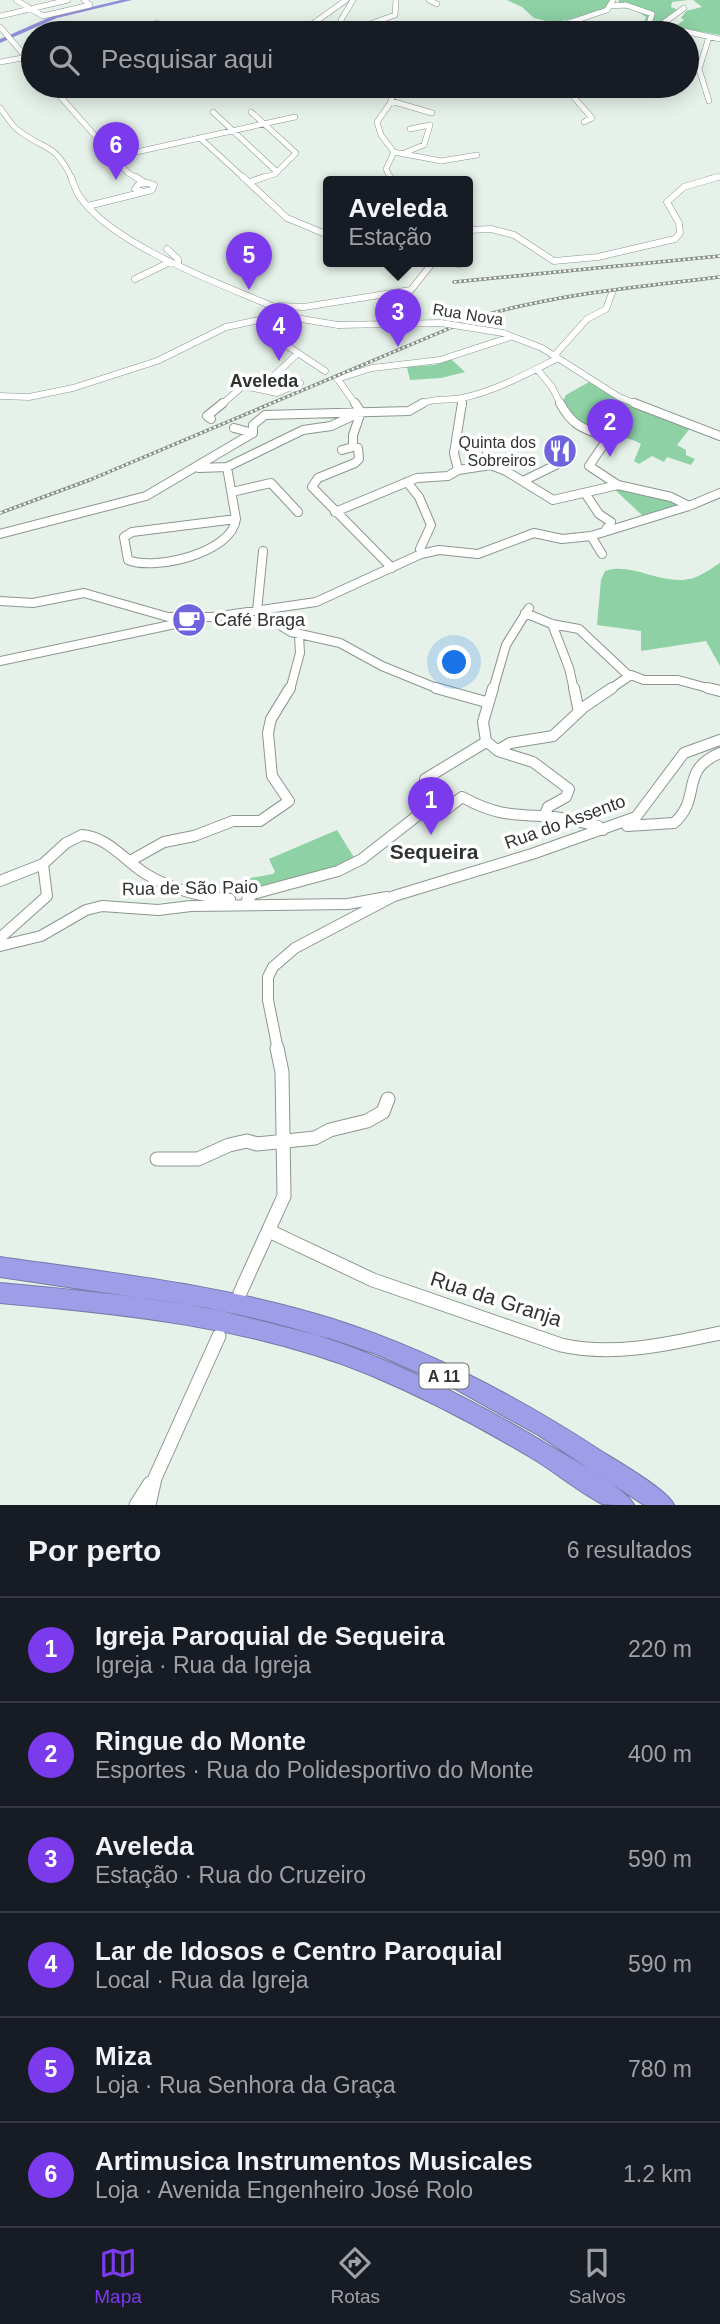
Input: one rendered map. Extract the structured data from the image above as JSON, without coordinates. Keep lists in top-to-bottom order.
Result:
{
  "streets": {
    "highway": ["A 11"],
    "street": [
      "Rua Nova",
      "Rua do Assento",
      "Rua de São Paio",
      "Rua da Granja"
    ]
  },
  "crossings": [
    ["Rua do Assento", "Rua de São Paio"]
  ],
  "districts": ["Aveleda", "Sequeira"],
  "places": {
    "restaurant": ["Quinta dos Sobreiros"],
    "cafe": ["Café Braga"]
  },
  "page": {
    "search": "Pesquisar aqui",
    "pins": [
      "6",
      "5",
      "3",
      "4",
      "2",
      "1"
    ],
    "popup": ["Aveleda", "Estação"],
    "heading": ["Por perto", "6 resultados"],
    "list": [
      {
        "mark": "1",
        "name": "Igreja Paroquial de Sequeira",
        "note": "Igreja · Rua da Igreja",
        "value": "220 m"
      },
      {
        "mark": "2",
        "name": "Ringue do Monte",
        "note": "Esportes · Rua do Polidesportivo do Monte",
        "value": "400 m"
      },
      {
        "mark": "3",
        "name": "Aveleda",
        "note": "Estação · Rua do Cruzeiro",
        "value": "590 m"
      },
      {
        "mark": "4",
        "name": "Lar de Idosos e Centro Paroquial",
        "note": "Local · Rua da Igreja",
        "value": "590 m"
      },
      {
        "mark": "5",
        "name": "Miza",
        "note": "Loja · Rua Senhora da Graça",
        "value": "780 m"
      },
      {
        "mark": "6",
        "name": "Artimusica Instrumentos Musicales",
        "note": "Loja · Avenida Engenheiro José Rolo",
        "value": "1.2 km"
      }
    ],
    "nav": ["Mapa", "Rotas", "Salvos"]
  }
}
